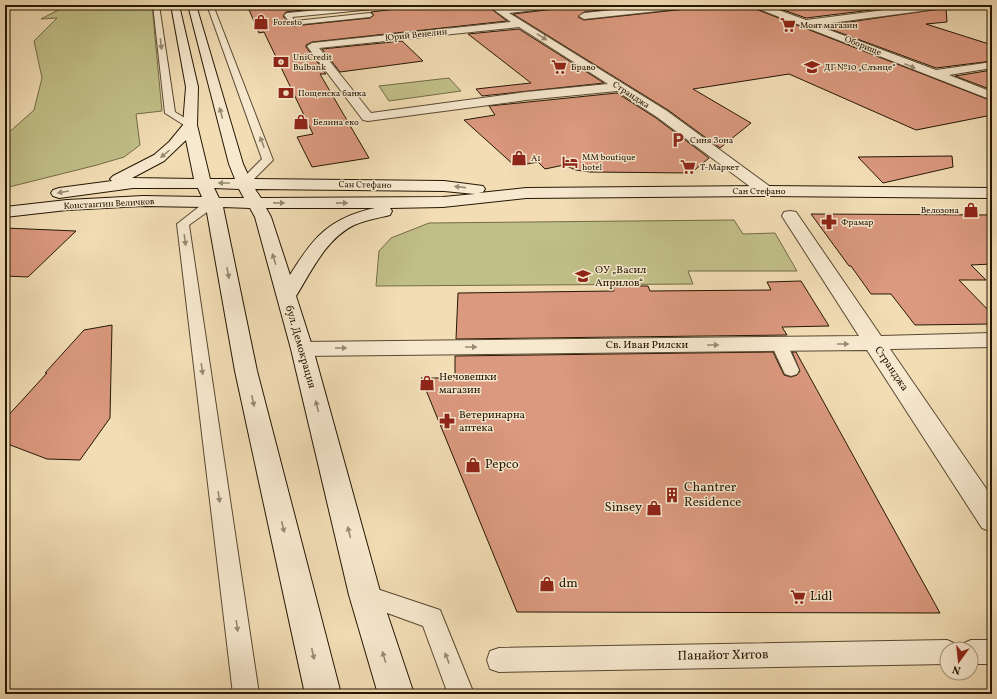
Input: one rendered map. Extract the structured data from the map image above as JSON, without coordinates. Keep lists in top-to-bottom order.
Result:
{
  "streets": {
    "main road": [
      "Юрий Венелин",
      "Оборище",
      "Странджа",
      "Сан Стефано",
      "Константин Величков",
      "Св. Иван Рилски",
      "бул. Демокрация"
    ],
    "lane": ["Панайот Хитов"]
  },
  "crossings": [
    ["Юрий Венелин", "Странджа"],
    ["Странджа", "Сан Стефано"],
    ["Странджа", "Св. Иван Рилски"],
    ["Сан Стефано", "Константин Величков"],
    ["Сан Стефано", "бул. Демокрация"],
    ["Св. Иван Рилски", "бул. Демокрация"]
  ],
  "one_way": ["Оборище", "Св. Иван Рилски"],
  "places": {
    "shop": [
      "Foresto",
      "Белина еко",
      "A1",
      "Велозона",
      "Нечовешки магазин",
      "Pepco",
      "Sinsey",
      "dm"
    ],
    "supermarket": [
      "Моят магазин",
      "Браво",
      "Т-Маркет",
      "Lidl"
    ],
    "bank": ["UniCredit Bulbank", "Пощенска банка"],
    "school or university": ["ДГ №10 „Слънце“", "ОУ „Васил Априлов“"],
    "parking": ["Синя Зона"],
    "hotel": ["MM boutique hotel"],
    "pharmacy": ["Фрамар", "Ветеринарна аптека"],
    "building": ["Chantrer Residence"]
  },
  "north": "bottom"
}
